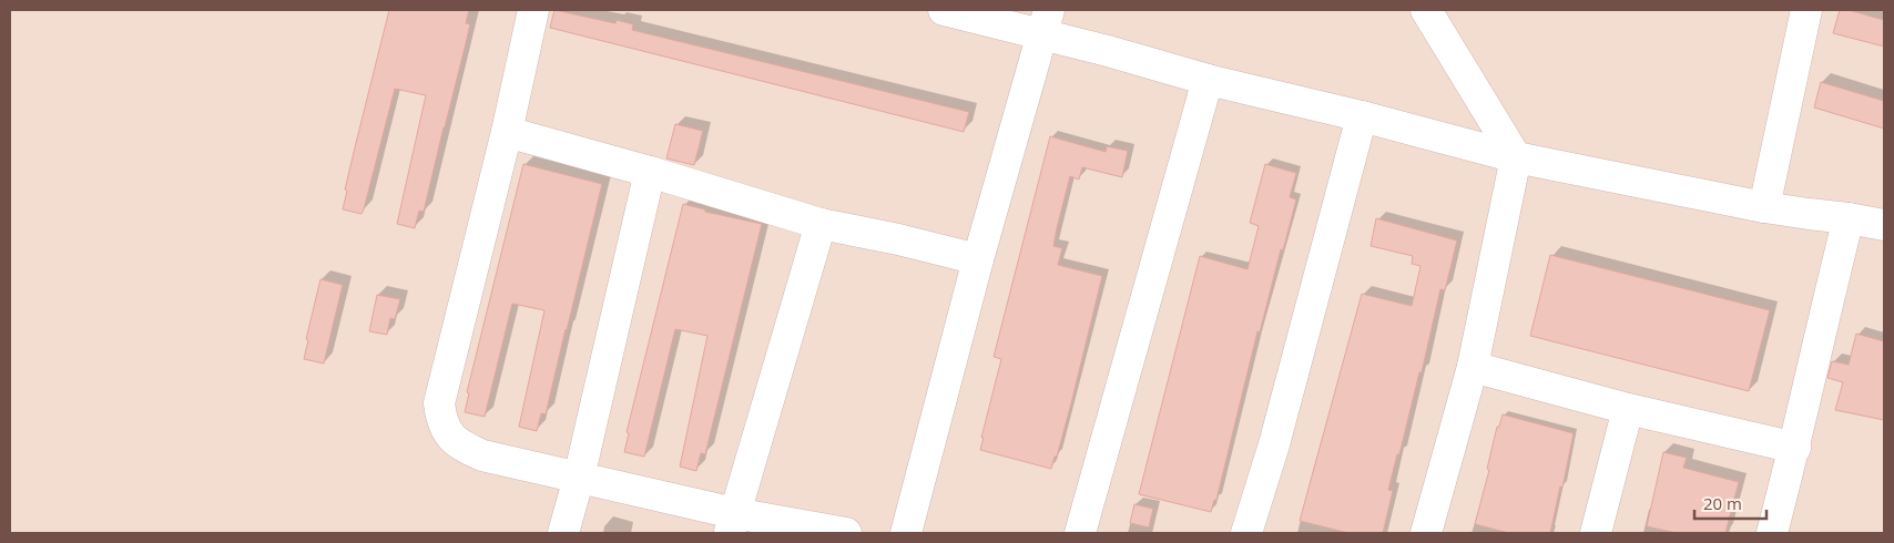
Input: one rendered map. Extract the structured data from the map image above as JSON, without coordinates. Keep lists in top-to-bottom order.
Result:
{
  "scale_bar": "20 m"
}
